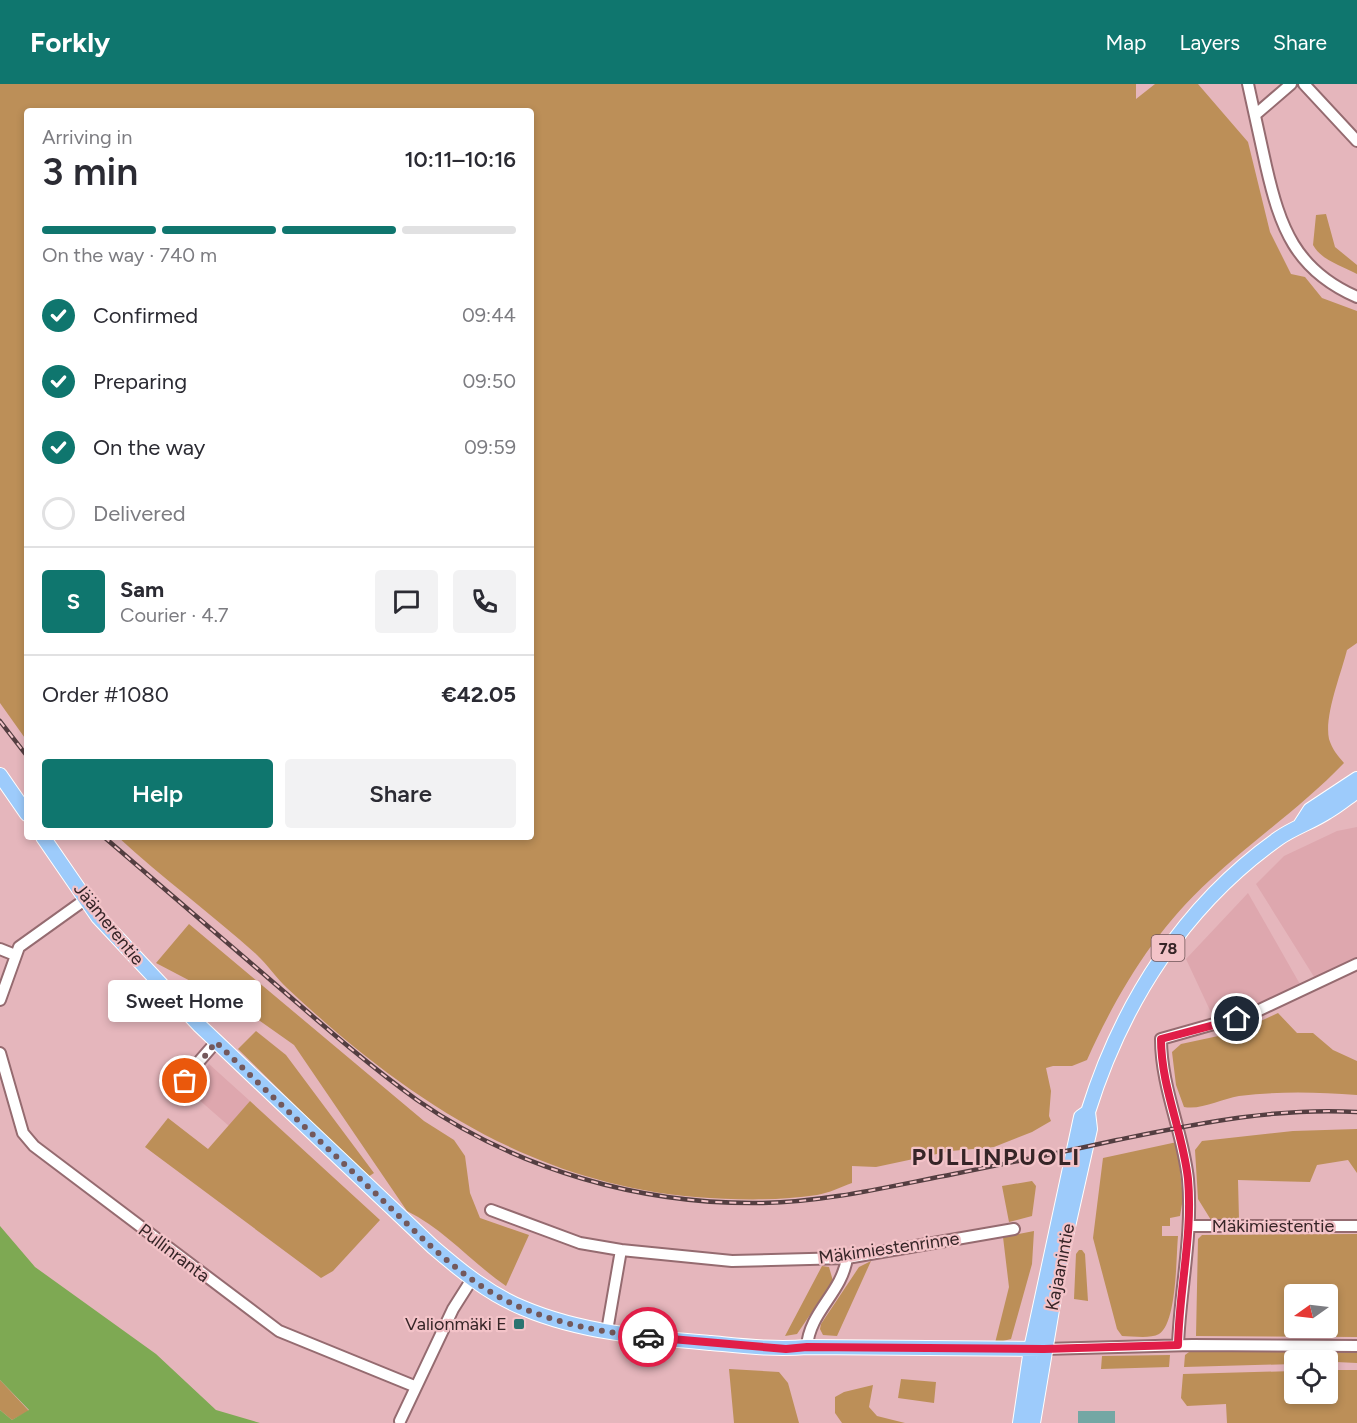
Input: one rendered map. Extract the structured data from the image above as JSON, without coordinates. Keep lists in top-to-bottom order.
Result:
{
  "streets": {
    "main road": ["Jäämerentie", "78"],
    "street": ["Mäkimiestentie", "Mäkimiestenrinne", "Pullinranta"]
  },
  "crossings": [
    ["Jäämerentie", "78"]
  ],
  "districts": ["PULLINPUOLI"],
  "places": {
    "other": ["Sweet Home"],
    "transit": ["Valionmäki E"]
  },
  "north": "left",
  "page": {
    "header": "Forkly",
    "nav": ["Map", "Layers", "Share"],
    "heading": ["3 min", "Arriving in", "10:11–10:16"],
    "panel": [
      "Sam",
      "Courier · 4.7",
      "Order #1080",
      "€42.05"
    ],
    "bar": "On the way · 740 m",
    "list": [
      ["Confirmed", "09:44"],
      ["Preparing", "09:50"],
      ["On the way", "09:59"],
      "Delivered"
    ],
    "round": "S",
    "buttons": ["Help", "Share"],
    "bubble": "Sweet Home"
  }
}
